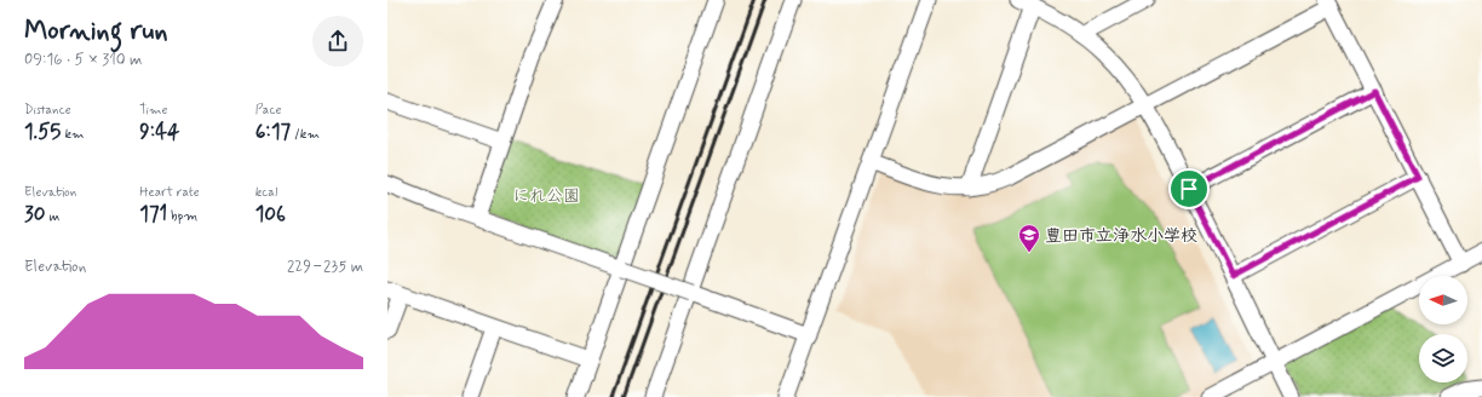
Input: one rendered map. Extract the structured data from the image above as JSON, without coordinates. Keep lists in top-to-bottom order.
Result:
{
  "parks": ["にれ公園"],
  "places": {
    "school or university": ["豊田市立浄水小学校"]
  },
  "north": "left",
  "page": {
    "heading": ["Morning run", "09:16 · 5 × 310 m"],
    "stats": [
      ["Distance", "1.55 km"],
      ["Time", "9:44"],
      ["Pace", "6:17 /km"],
      ["Elevation", "30 m"],
      ["Heart rate", "171 bpm"],
      ["kcal", "106"]
    ],
    "chart": ["Elevation", "229–235 m"]
  }
}
